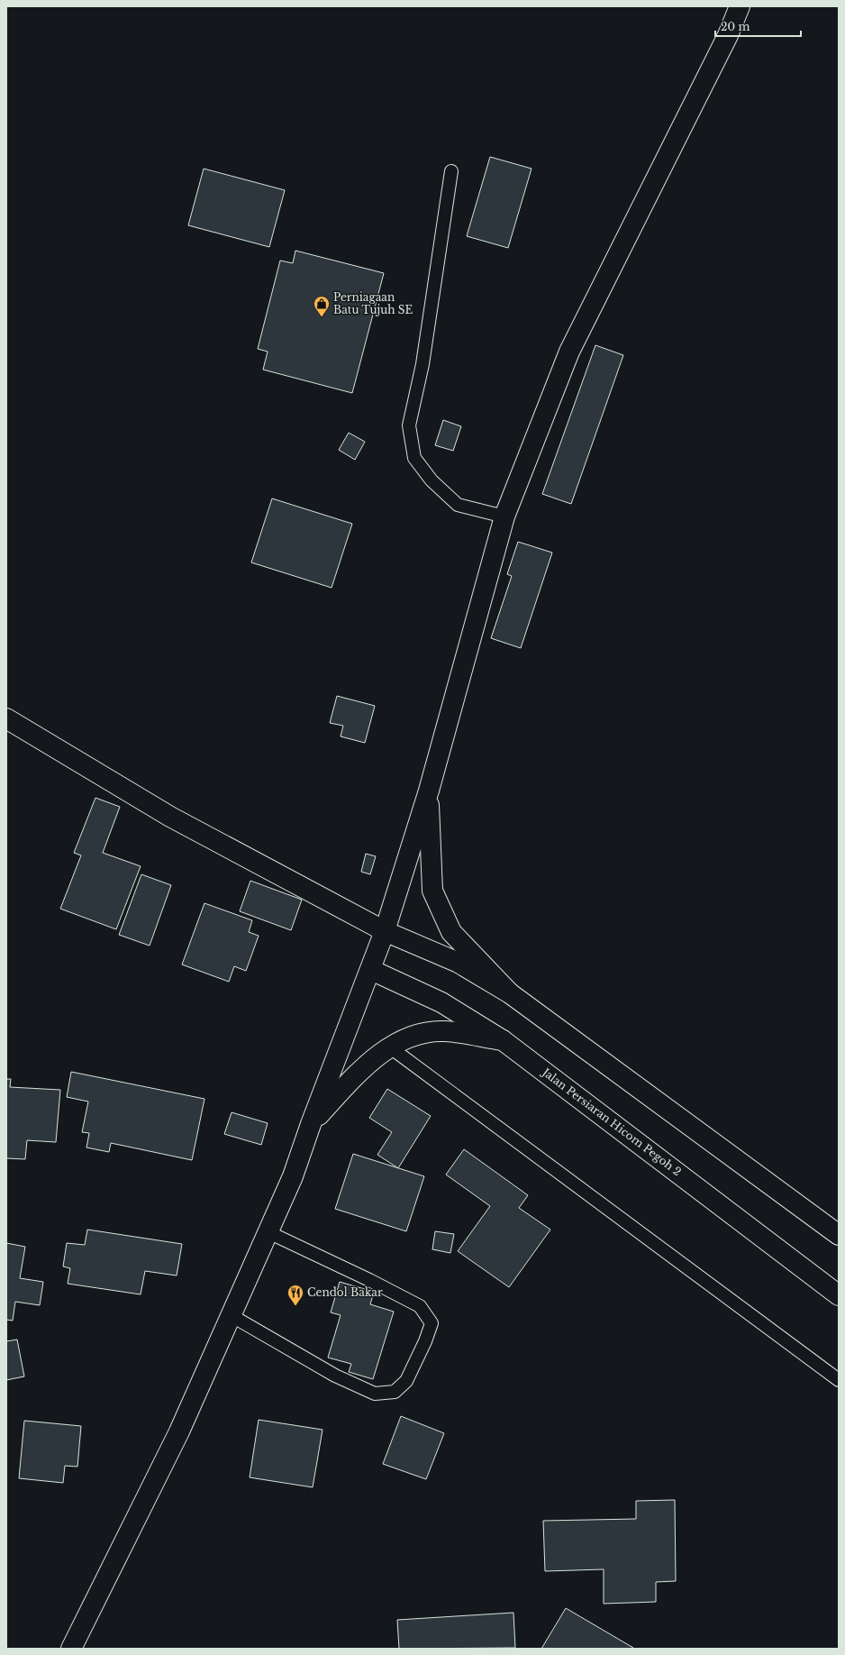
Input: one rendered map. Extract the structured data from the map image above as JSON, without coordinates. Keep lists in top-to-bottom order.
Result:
{
  "streets": {
    "main road": ["Jalan Persiaran Hicom Pegoh 2"]
  },
  "places": {
    "shop": ["Perniagaan Batu Tujuh SE"],
    "restaurant": ["Cendol Bakar"]
  },
  "scale_bar": "20 m"
}
